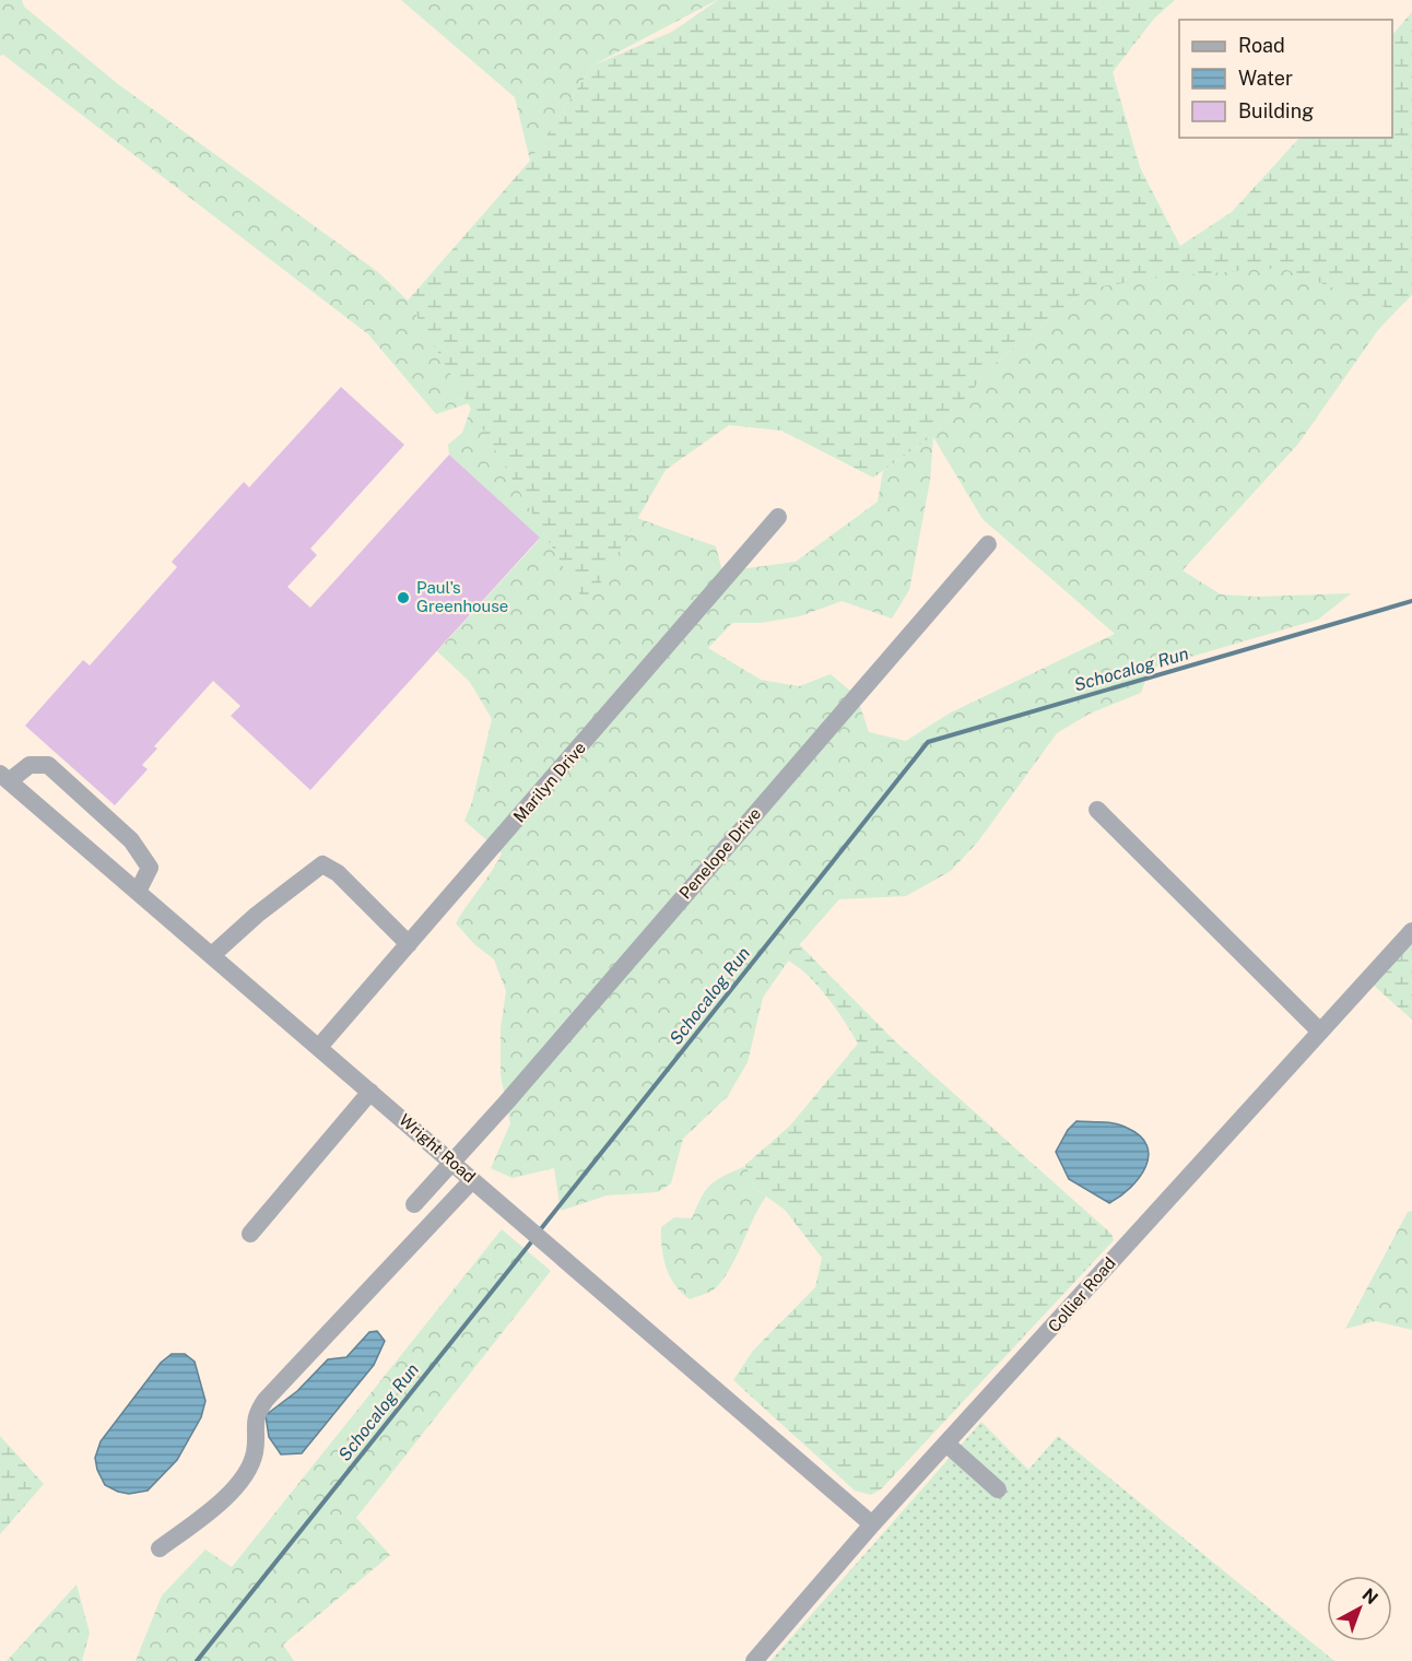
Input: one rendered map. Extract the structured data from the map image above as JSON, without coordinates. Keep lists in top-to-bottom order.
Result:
{
  "streets": {
    "street": [
      "Marilyn Drive",
      "Penelope Drive",
      "Wright Road",
      "Collier Road"
    ]
  },
  "crossings": [
    ["Marilyn Drive", "Wright Road"],
    ["Penelope Drive", "Wright Road"],
    ["Wright Road", "Collier Road"]
  ],
  "water": ["Schocalog Run"],
  "places": ["Paul's Greenhouse"],
  "legend": ["Road", "Water", "Building"],
  "north": "top right"
}
